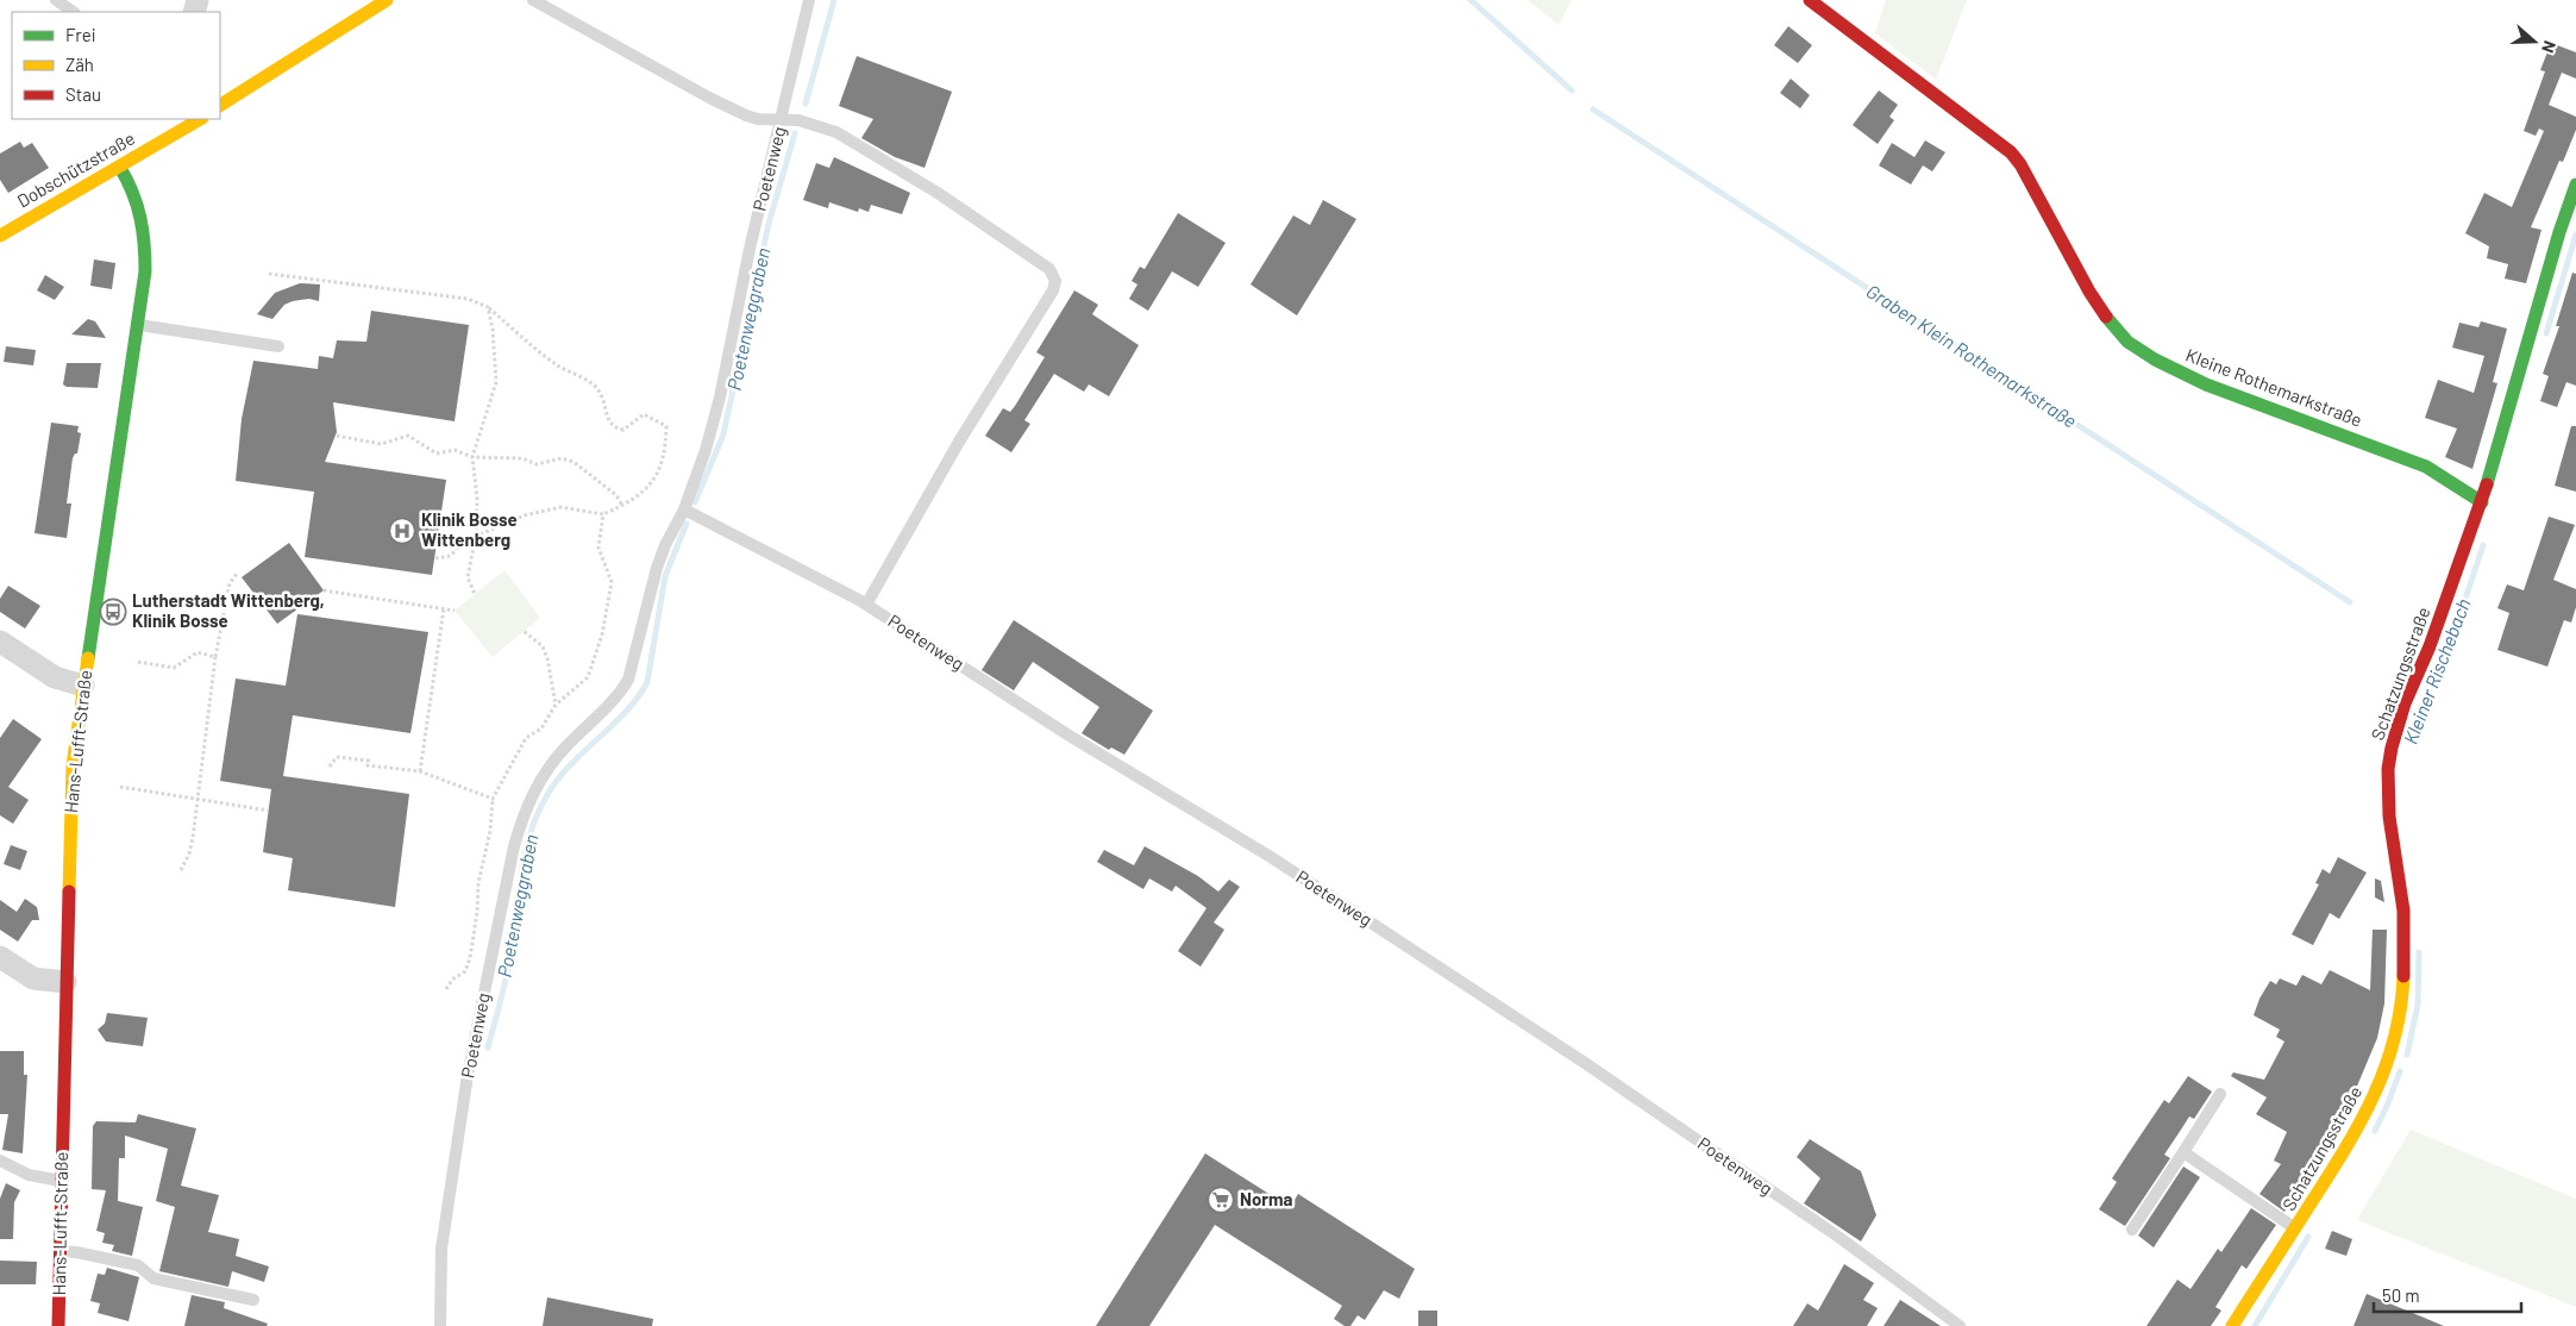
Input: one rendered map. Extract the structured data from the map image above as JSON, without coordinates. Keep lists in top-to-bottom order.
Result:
{
  "streets": {
    "street": [
      "Dobschützstraße",
      "Kleine Rothemarkstraße",
      "Schatzungsstraße",
      "Hans-Lufft-Straße"
    ],
    "lane": ["Poetenweg"]
  },
  "crossings": [
    ["Dobschützstraße", "Hans-Lufft-Straße"],
    ["Kleine Rothemarkstraße", "Schatzungsstraße"]
  ],
  "water": ["Poetenweggraben", "Graben Klein Rothemarkstraße", "Kleiner Rischebach"],
  "places": {
    "hospital": ["Klinik Bosse Wittenberg"],
    "bus stop": ["Lutherstadt Wittenberg, Klinik Bosse"],
    "supermarket": ["Norma"]
  },
  "legend": ["Frei", "Zäh", "Stau"],
  "scale_bar": "50 m",
  "north": "right"
}
